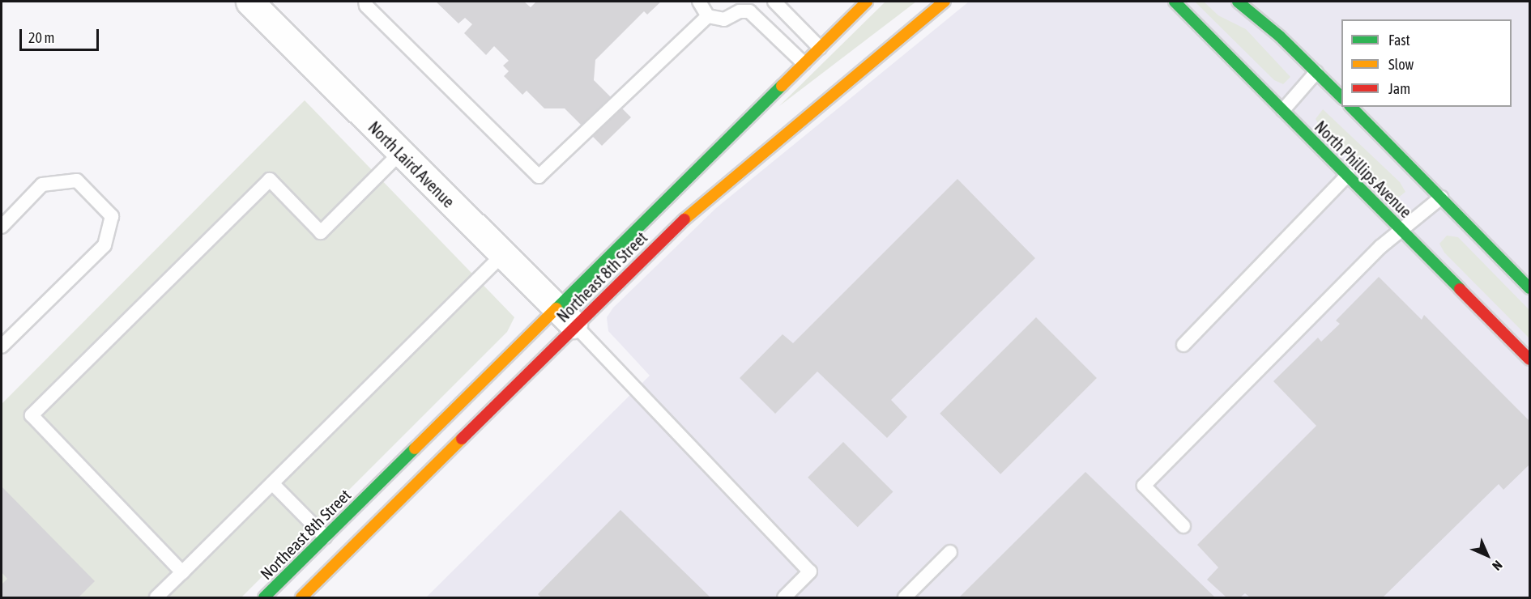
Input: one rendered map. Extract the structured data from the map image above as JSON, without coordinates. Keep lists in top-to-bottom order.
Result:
{
  "streets": {
    "main road": ["North Phillips Avenue", "Northeast 8th Street"],
    "street": ["North Laird Avenue"]
  },
  "crossings": [
    ["North Laird Avenue", "Northeast 8th Street"]
  ],
  "legend": ["Fast", "Slow", "Jam"],
  "scale_bar": "20 m",
  "north": "bottom right"
}
